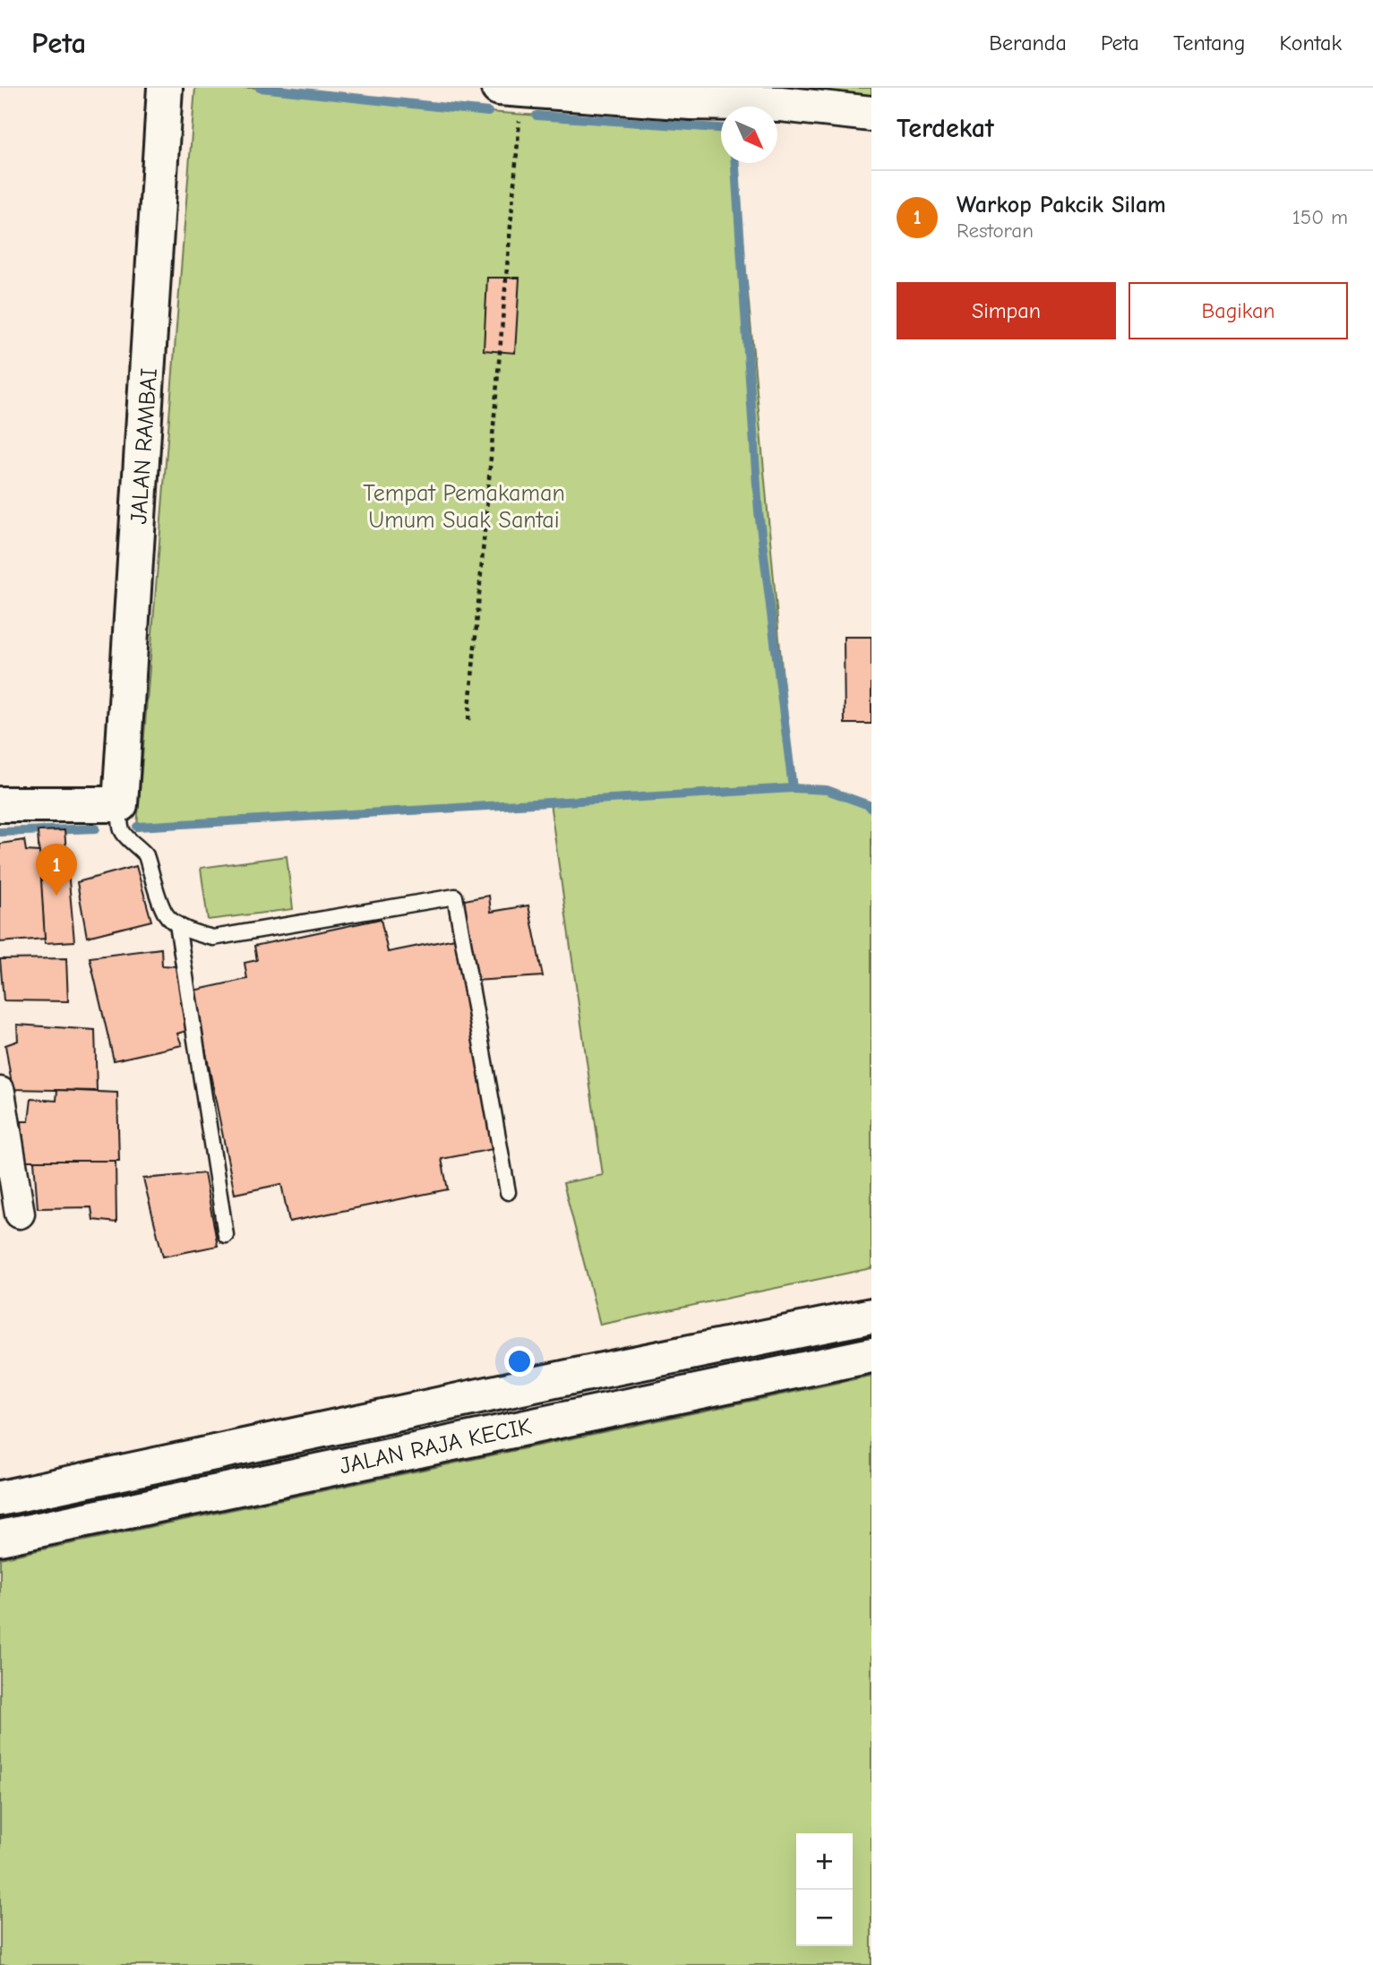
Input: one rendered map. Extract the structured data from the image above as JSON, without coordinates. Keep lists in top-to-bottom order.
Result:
{
  "streets": {
    "main road": ["JALAN RAMBAI", "JALAN RAJA KECIK"]
  },
  "parks": ["Tempat Pemakaman Umum Suak Santai"],
  "north": "bottom right",
  "page": {
    "header": "Peta",
    "nav": [
      "Beranda",
      "Peta",
      "Tentang",
      "Kontak"
    ],
    "heading": "Terdekat",
    "list": [
      {
        "mark": "1",
        "name": "Warkop Pakcik Silam",
        "note": "Restoran",
        "value": "150 m"
      }
    ],
    "buttons": ["Simpan", "Bagikan"],
    "pins": "1",
    "map_buttons": ["+", "−"]
  }
}
